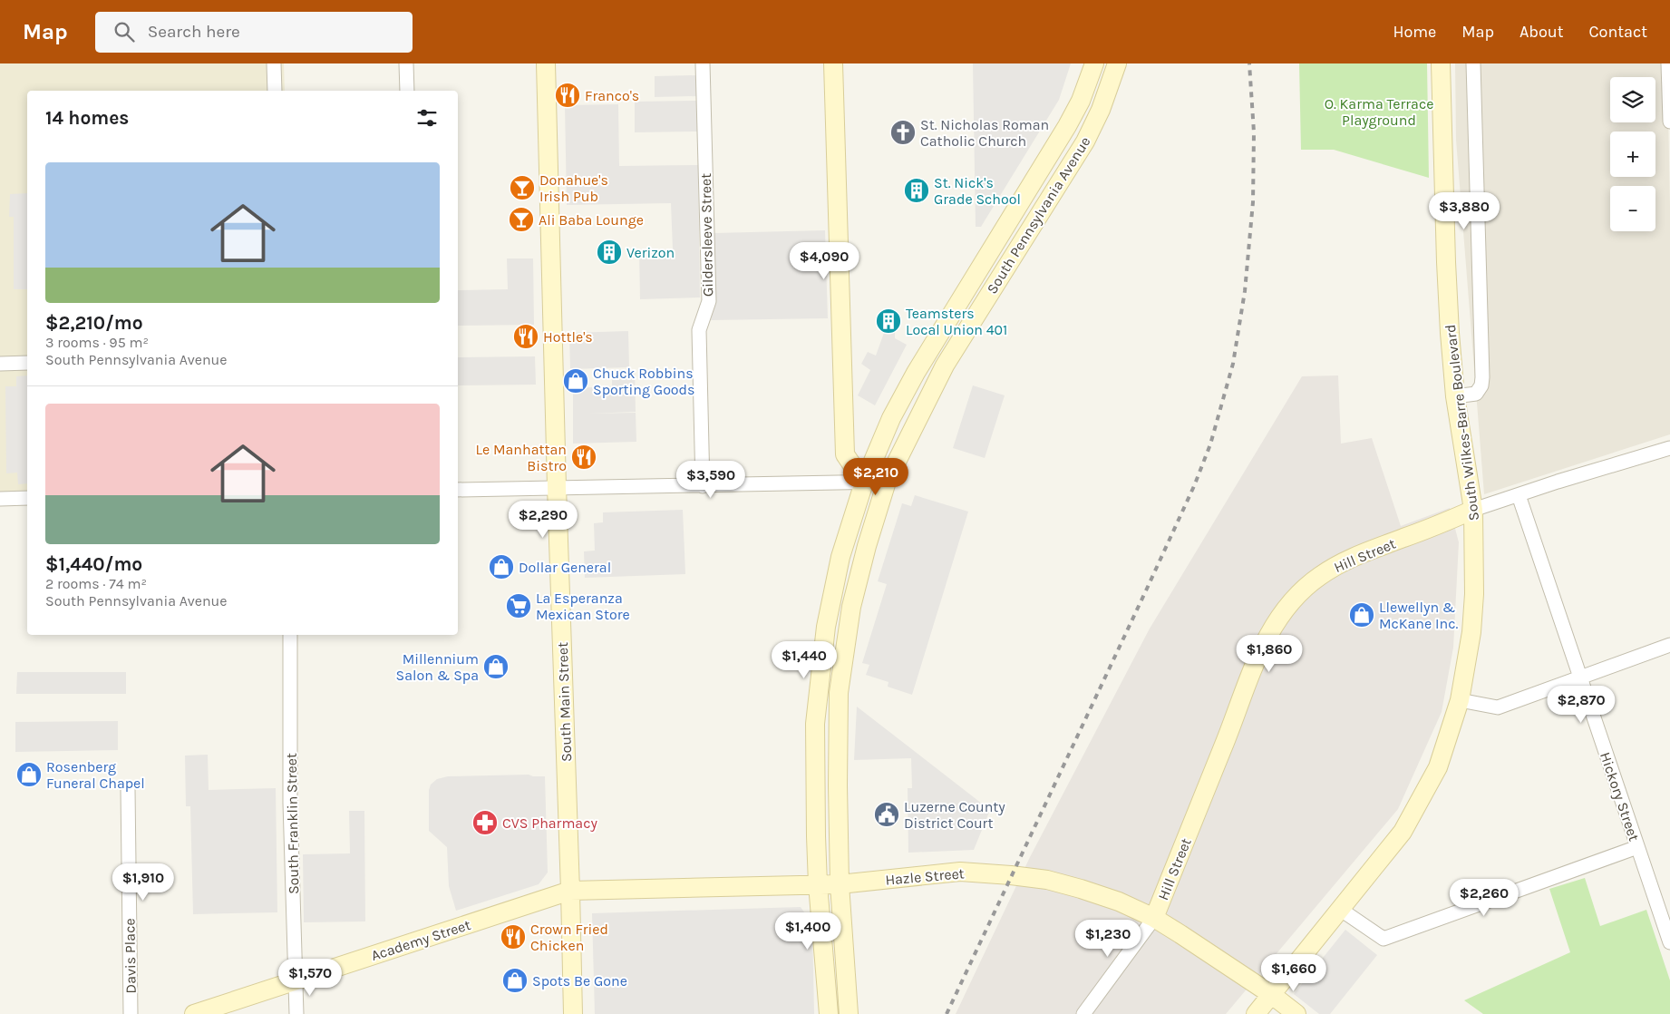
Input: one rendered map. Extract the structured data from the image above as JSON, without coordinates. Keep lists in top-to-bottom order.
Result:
{
  "streets": {
    "main road": [
      "South Pennsylvania Avenue",
      "South Wilkes-Barre Boulevard",
      "Hill Street",
      "South Main Street",
      "Hazle Street",
      "Academy Street"
    ],
    "street": [
      "Gildersleeve Street",
      "Hickory Street",
      "South Franklin Street",
      "Davis Place"
    ]
  },
  "crossings": [
    ["South Pennsylvania Avenue", "Hazle Street"],
    ["South Wilkes-Barre Boulevard", "Hill Street"],
    ["South Wilkes-Barre Boulevard", "Hazle Street"],
    ["Hill Street", "Hickory Street"],
    ["Hill Street", "Hazle Street"],
    ["South Main Street", "Hazle Street"],
    ["South Main Street", "Academy Street"],
    ["South Franklin Street", "Academy Street"],
    ["Hazle Street", "Academy Street"]
  ],
  "parks": ["O. Karma Terrace Playground"],
  "places": {
    "restaurant": [
      "Franco's",
      "Hottle's",
      "Le Manhattan Bistro",
      "Crown Fried Chicken"
    ],
    "church": ["St. Nicholas Roman Catholic Church"],
    "bar": ["Donahue's Irish Pub", "Ali Baba Lounge"],
    "building": ["St. Nick's Grade School", "Verizon", "Teamsters Local Union 401"],
    "shop": [
      "Chuck Robbins Sporting Goods",
      "Dollar General",
      "Llewellyn & McKane Inc.",
      "Millennium Salon & Spa",
      "Rosenberg Funeral Chapel",
      "Spots Be Gone"
    ],
    "supermarket": ["La Esperanza Mexican Store"],
    "public building": ["Luzerne County District Court"],
    "pharmacy": ["CVS Pharmacy"]
  },
  "page": {
    "header": "Map",
    "search": "Search here",
    "nav": [
      "Home",
      "Map",
      "About",
      "Contact"
    ],
    "map_buttons": ["+", "−"],
    "heading": "14 homes",
    "list": [
      {
        "name": "$2,210/mo",
        "note": "3 rooms · 95 m² · South Pennsylvania Avenue"
      },
      {
        "name": "$1,440/mo",
        "note": "2 rooms · 74 m² · South Pennsylvania Avenue"
      }
    ],
    "price": [
      "$3,880",
      "$4,090",
      "$2,210",
      "$3,590",
      "$2,290",
      "$1,860",
      "$1,440",
      "$2,870",
      "$1,910",
      "$2,260",
      "$1,400",
      "$1,230",
      "$1,660",
      "$1,570"
    ]
  }
}
